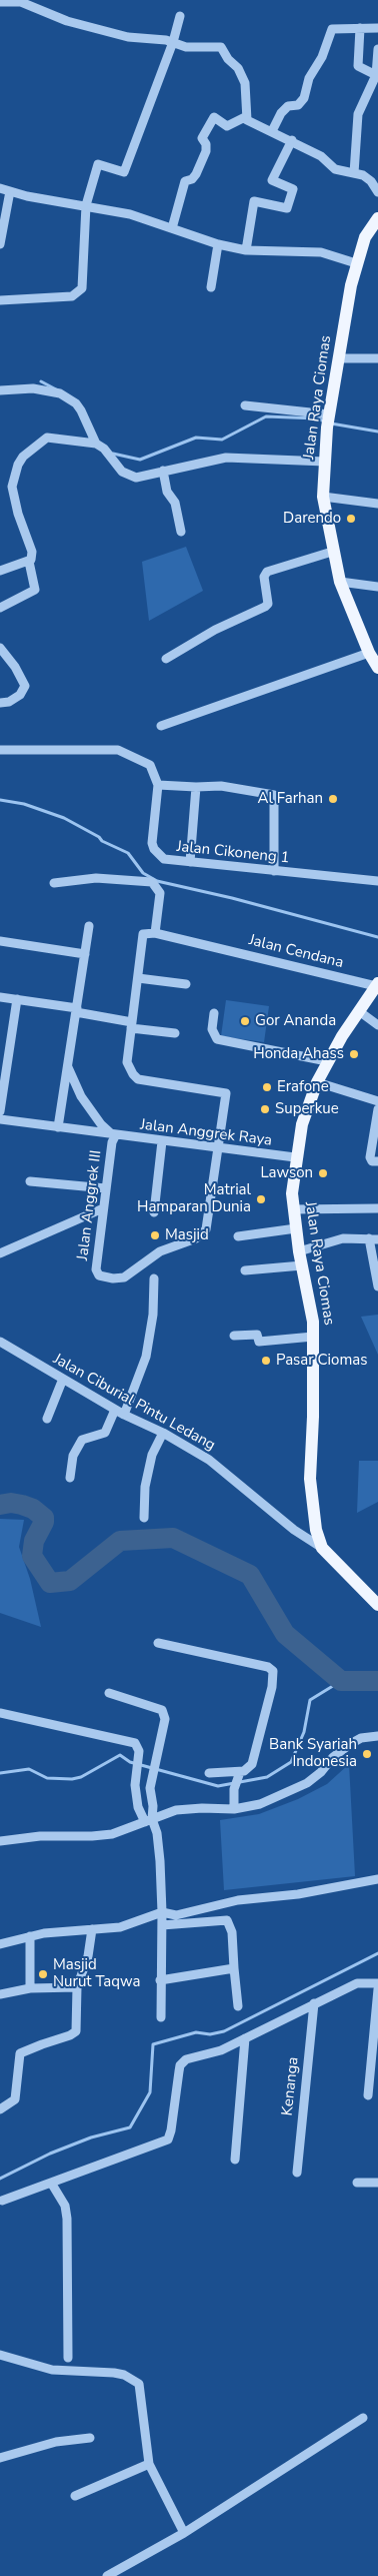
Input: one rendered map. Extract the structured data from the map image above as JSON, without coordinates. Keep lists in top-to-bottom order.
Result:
{
  "streets": {
    "main road": ["Jalan Raya Ciomas"],
    "street": [
      "Jalan Cikoneng 1",
      "Jalan Cendana",
      "Jalan Anggrek Raya",
      "Jalan Anggrek III",
      "Jalan Ciburial Pintu Ledang",
      "Kenanga"
    ]
  },
  "crossings": [
    ["Jalan Raya Ciomas", "Jalan Cendana"],
    ["Jalan Raya Ciomas", "Jalan Anggrek Raya"],
    ["Jalan Raya Ciomas", "Jalan Ciburial Pintu Ledang"],
    ["Jalan Anggrek Raya", "Jalan Anggrek III"]
  ],
  "places": [
    "Darendo",
    "Al Farhan",
    "Gor Ananda",
    "Honda Ahass",
    "Erafone",
    "Superkue",
    "Lawson",
    "Matrial Hamparan Dunia",
    "Masjid",
    "Pasar Ciomas",
    "Bank Syariah Indonesia",
    "Masjid Nurut Taqwa"
  ]
}
